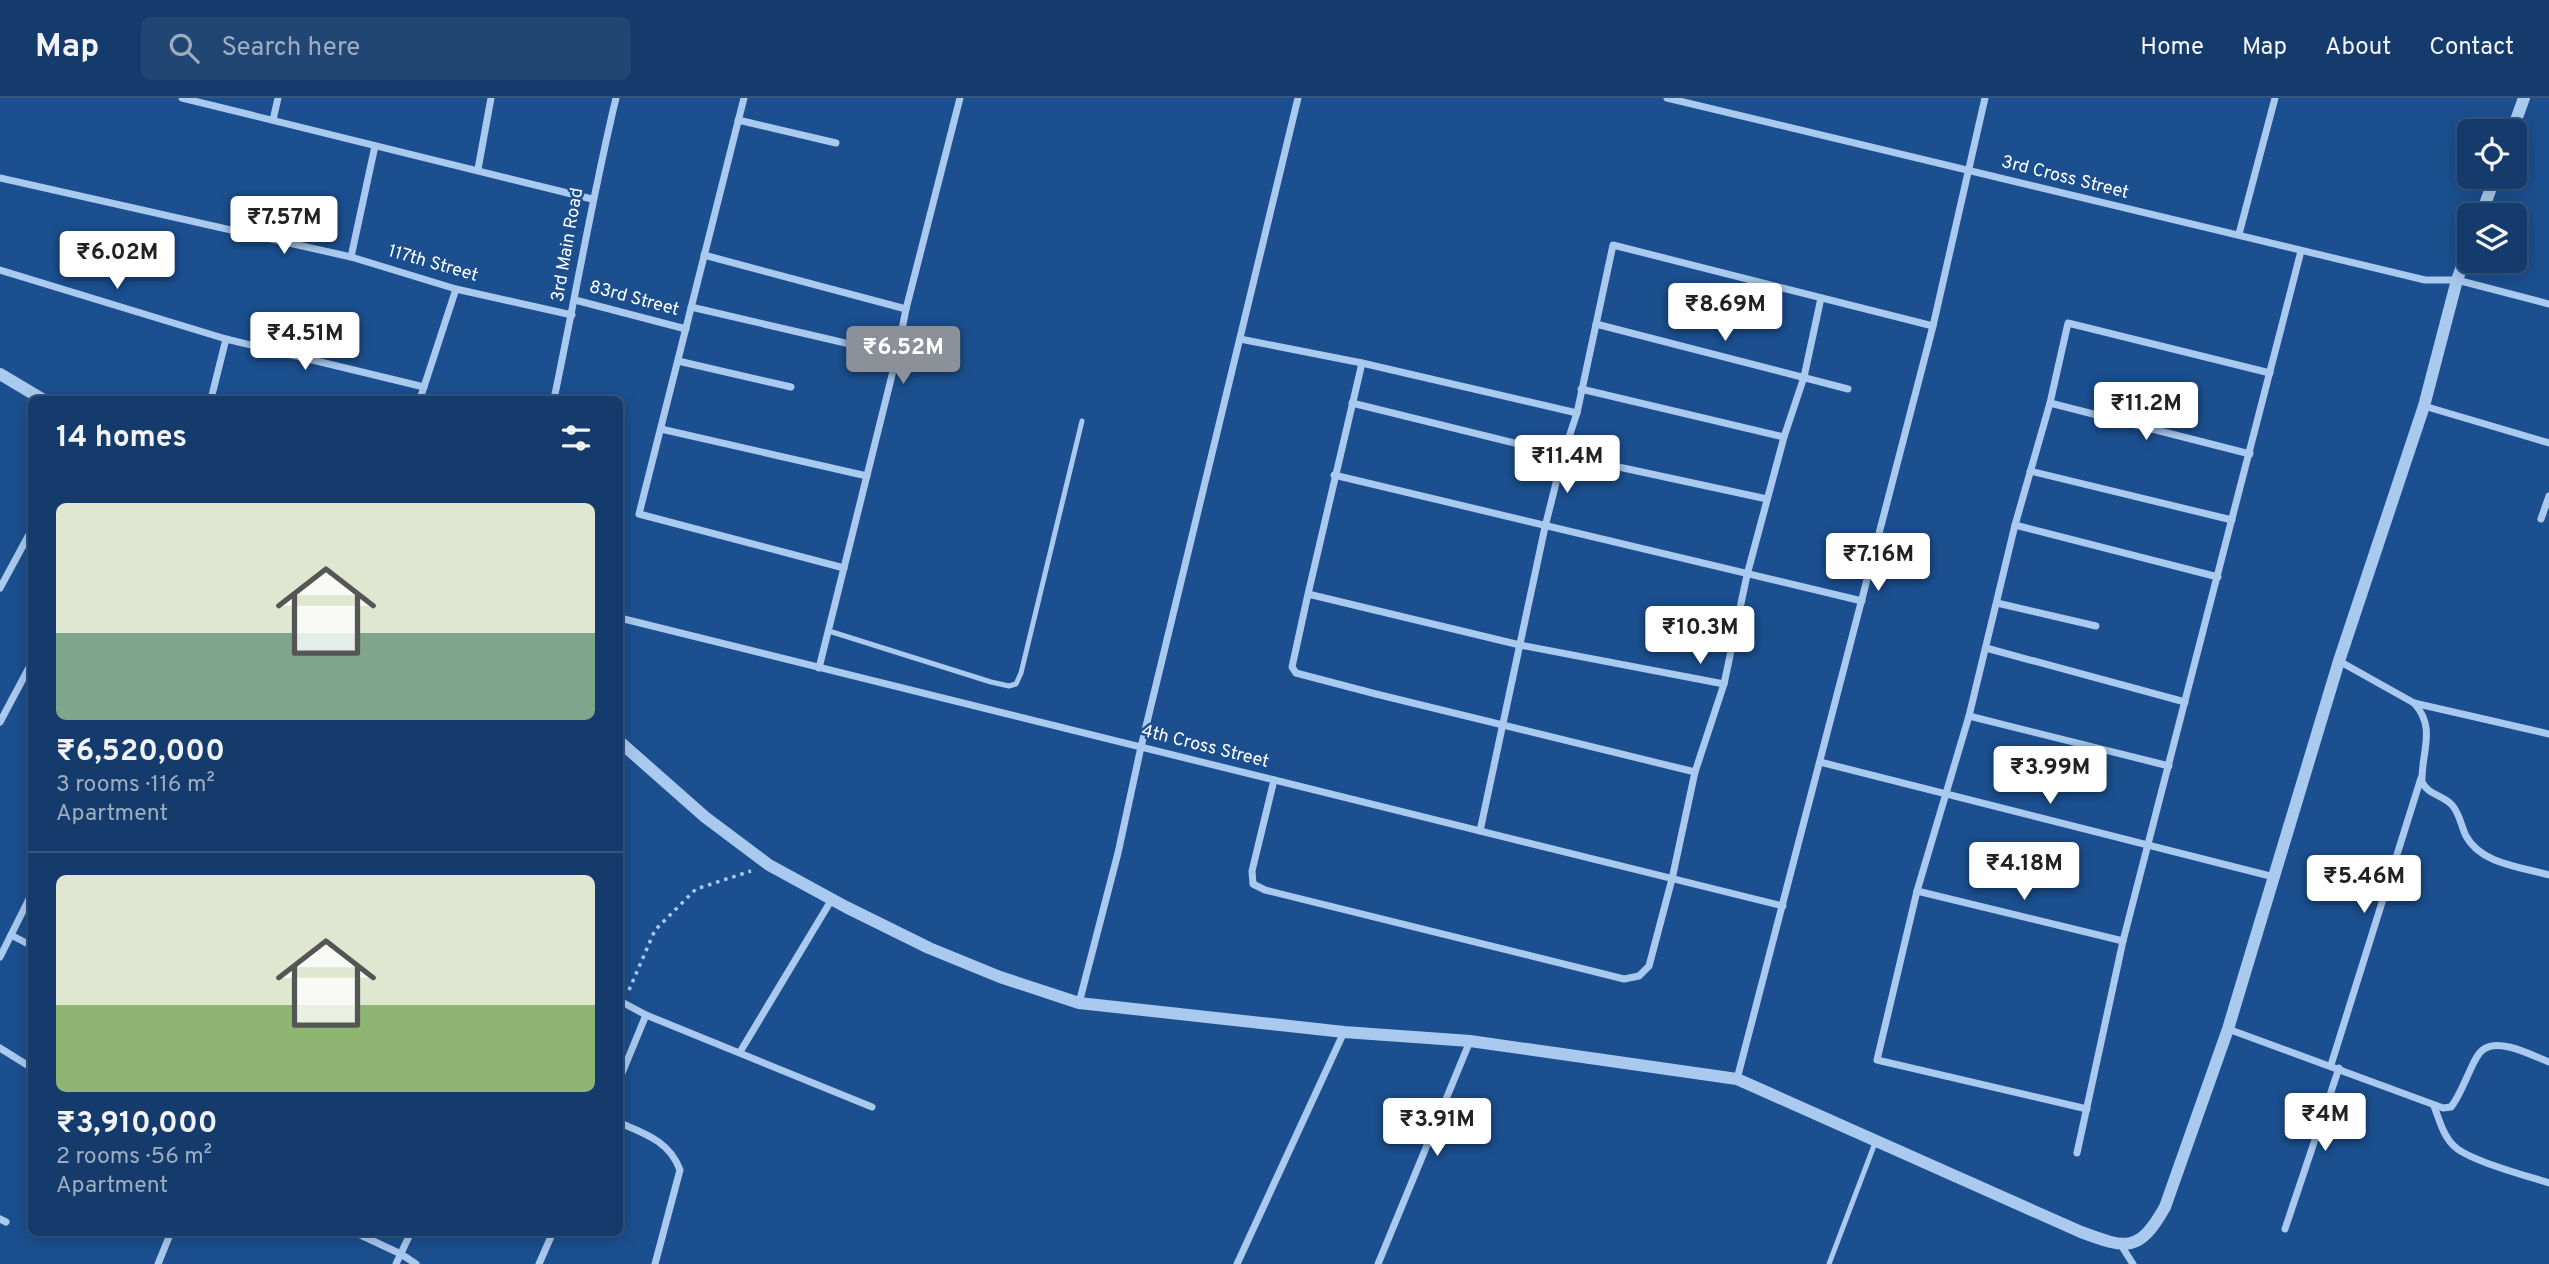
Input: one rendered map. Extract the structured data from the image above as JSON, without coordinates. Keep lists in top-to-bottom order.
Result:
{
  "streets": {
    "street": [
      "3rd Cross Street",
      "3rd Main Road",
      "117th Street",
      "83rd Street",
      "4th Cross Street"
    ]
  },
  "crossings": [
    ["3rd Main Road", "117th Street"],
    ["3rd Main Road", "83rd Street"]
  ],
  "page": {
    "header": "Map",
    "search": "Search here",
    "nav": [
      "Home",
      "Map",
      "About",
      "Contact"
    ],
    "price": [
      "₹7.57M",
      "₹6.02M",
      "₹8.69M",
      "₹4.51M",
      "₹6.52M",
      "₹11.2M",
      "₹11.4M",
      "₹7.16M",
      "₹10.3M",
      "₹3.99M",
      "₹4.18M",
      "₹5.46M",
      "₹4M",
      "₹3.91M"
    ],
    "heading": "14 homes",
    "list": [
      {
        "name": "₹6,520,000",
        "note": "3 rooms · 116 m² · Apartment"
      },
      {
        "name": "₹3,910,000",
        "note": "2 rooms · 56 m² · Apartment"
      }
    ]
  }
}
